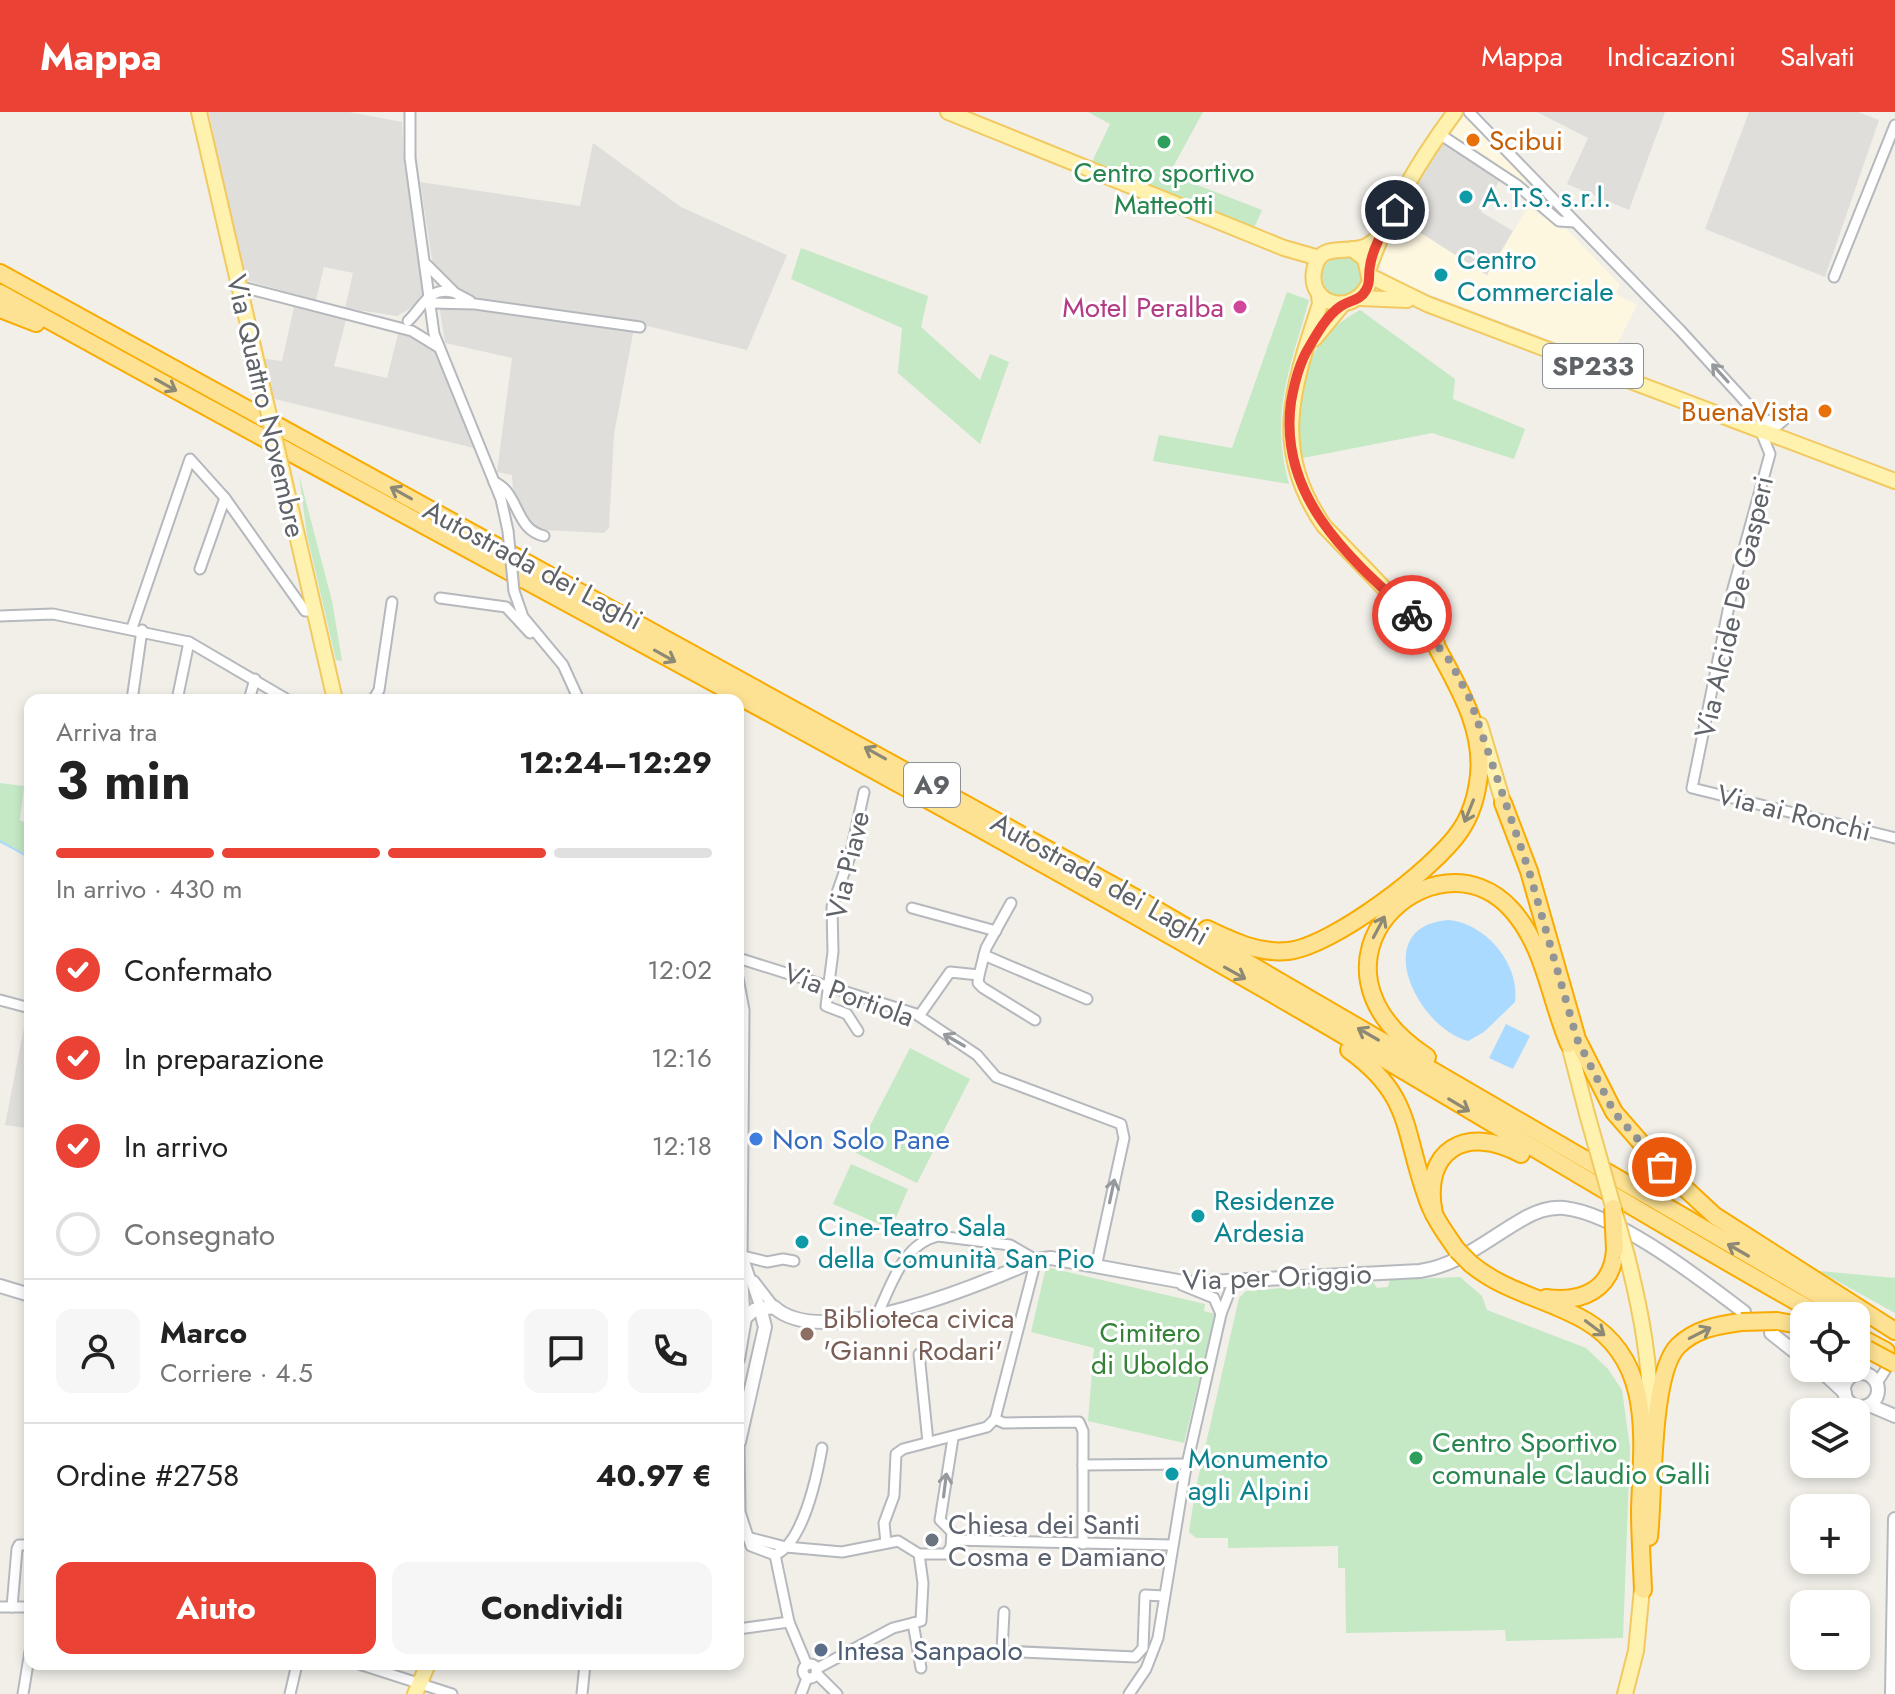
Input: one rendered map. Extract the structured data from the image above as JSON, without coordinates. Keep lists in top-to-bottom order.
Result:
{
  "streets": {
    "highway": ["Autostrada dei Laghi", "A9"],
    "main road": ["SP233", "Via Quattro Novembre"],
    "street": [
      "Via Alcide De Gasperi",
      "Via ai Ronchi",
      "Via Piave",
      "Via Portiola",
      "Via per Origgio"
    ]
  },
  "crossings": [
    ["SP233", "Via Alcide De Gasperi"],
    ["Via Alcide De Gasperi", "Via ai Ronchi"],
    ["Via Piave", "Via Portiola"],
    ["Via Portiola", "Via per Origgio"]
  ],
  "one_way": ["Via Alcide De Gasperi", "Via Portiola"],
  "parks": ["Cimitero di Uboldo"],
  "places": [
    "Scibui",
    "Centro sportivo Matteotti",
    "A.T.S. s.r.l.",
    "Centro Commerciale",
    "Motel Peralba",
    "BuenaVista",
    "Non Solo Pane",
    "Residenze Ardesia",
    "Cine-Teatro Sala della Comunità San Pio",
    "Biblioteca civica 'Gianni Rodari'",
    "Centro Sportivo comunale Claudio Galli",
    "Monumento agli Alpini",
    "Chiesa dei Santi Cosma e Damiano",
    "Intesa Sanpaolo"
  ],
  "page": {
    "header": "Mappa",
    "nav": ["Mappa", "Indicazioni", "Salvati"],
    "heading": ["3 min", "Arriva tra", "12:24–12:29"],
    "panel": [
      "Marco",
      "Corriere · 4.5",
      "Ordine #2758",
      "40.97 €"
    ],
    "bar": "In arrivo · 430 m",
    "list": [
      ["Confermato", "12:02"],
      ["In preparazione", "12:16"],
      ["In arrivo", "12:18"],
      "Consegnato"
    ],
    "map_buttons": ["+", "−"],
    "buttons": ["Aiuto", "Condividi"]
  }
}
